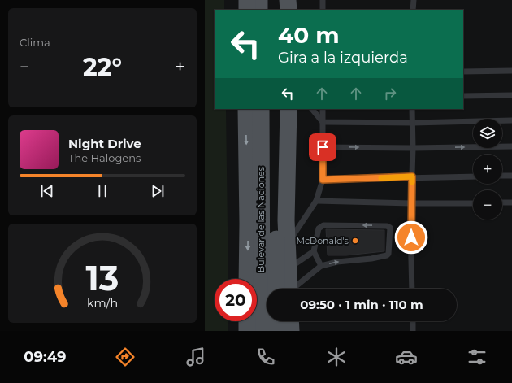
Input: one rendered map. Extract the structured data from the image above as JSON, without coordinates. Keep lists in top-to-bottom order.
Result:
{
  "streets": {
    "main road": ["Bulevar de las Naciones"]
  },
  "places": ["McDonald's"],
  "page": {
    "tile": "Clima",
    "turn": ["40 m", "Gira a la izquierda"],
    "heat": ["−", "22°", "+"],
    "map_buttons": ["+", "−"],
    "song": ["Night Drive", "The Halogens"],
    "limit": "20",
    "trip": "09:50 · 1 min · 110 m",
    "tabs": "09:49",
    "gauge": ["13", "km/h"]
  }
}
